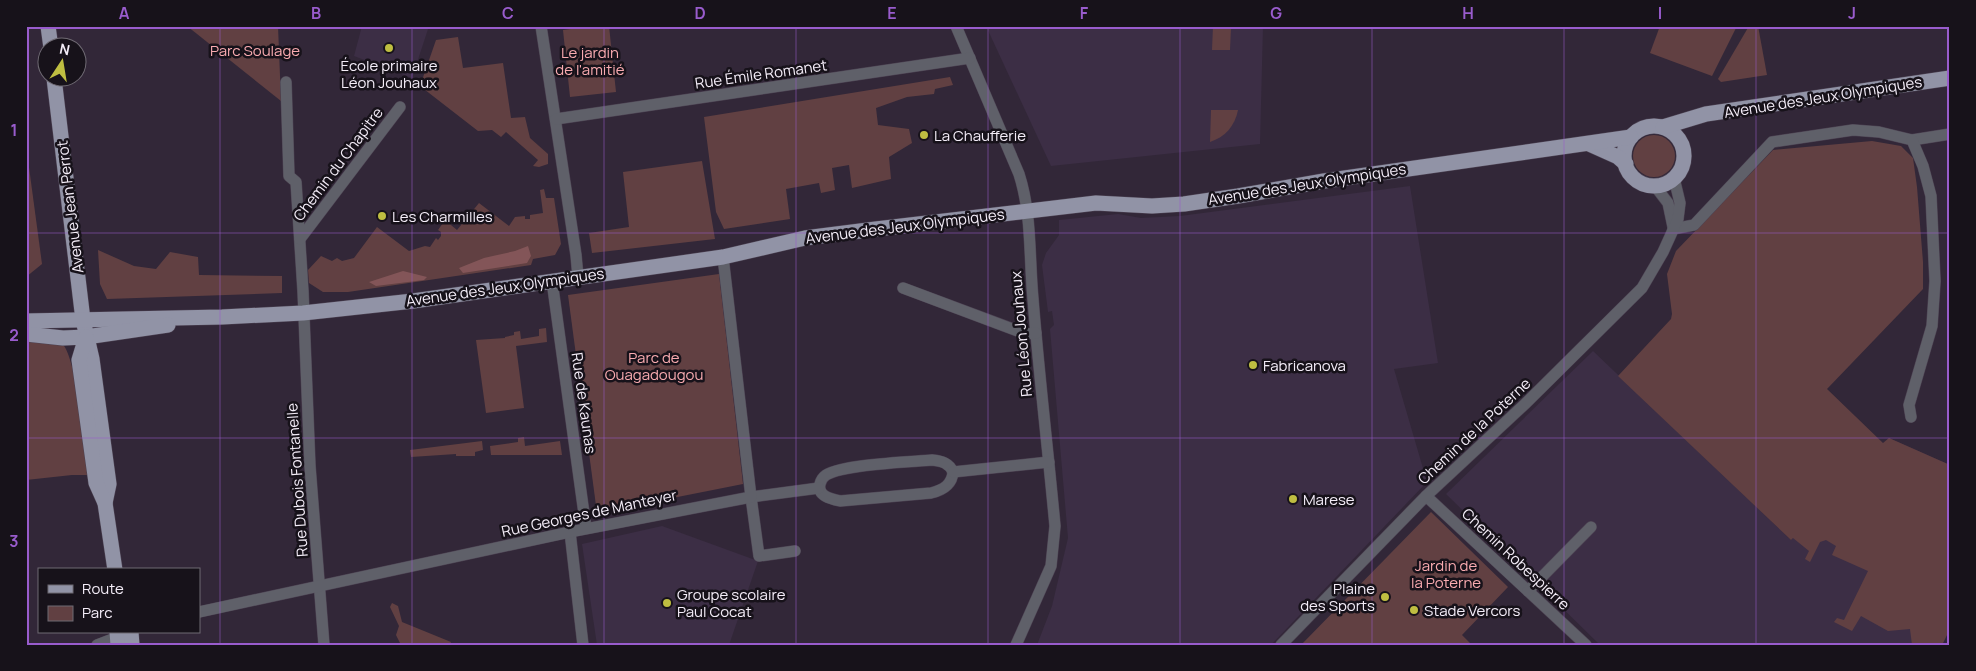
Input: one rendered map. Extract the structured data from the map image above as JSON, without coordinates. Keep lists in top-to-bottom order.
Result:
{
  "streets": {
    "main road": ["Avenue des Jeux Olympiques", "Avenue Jean Perrot"],
    "street": [
      "Rue Émile Romanet",
      "Chemin du Chapitre",
      "Rue Léon Jouhaux",
      "Rue de Kaunas",
      "Chemin de la Poterne",
      "Rue Dubois Fontanelle",
      "Rue Georges de Manteyer",
      "Chemin Robespierre"
    ]
  },
  "crossings": [
    ["Rue Émile Romanet", "Rue Léon Jouhaux"],
    ["Avenue des Jeux Olympiques", "Chemin du Chapitre"],
    ["Avenue des Jeux Olympiques", "Avenue Jean Perrot"],
    ["Avenue des Jeux Olympiques", "Rue Léon Jouhaux"],
    ["Avenue des Jeux Olympiques", "Rue de Kaunas"],
    ["Avenue des Jeux Olympiques", "Chemin de la Poterne"],
    ["Avenue des Jeux Olympiques", "Rue Dubois Fontanelle"],
    ["Chemin du Chapitre", "Rue Dubois Fontanelle"],
    ["Rue de Kaunas", "Rue Georges de Manteyer"],
    ["Chemin de la Poterne", "Chemin Robespierre"],
    ["Rue Dubois Fontanelle", "Rue Georges de Manteyer"]
  ],
  "parks": [
    "Parc Soulage",
    "Le jardin de l'amitié",
    "Parc de Ouagadougou",
    "Jardin de la Poterne"
  ],
  "places": [
    "École primaire Léon Jouhaux",
    "La Chaufferie",
    "Les Charmilles",
    "Fabricanova",
    "Marese",
    "Plaine des Sports",
    "Groupe scolaire Paul Cocat",
    "Stade Vercors"
  ],
  "legend": ["Route", "Parc"],
  "north": "top",
  "grid": {
    "columns": [
      "A",
      "B",
      "C",
      "D",
      "E",
      "F",
      "G",
      "H",
      "I",
      "J"
    ],
    "rows": ["1", "2", "3"]
  }
}
